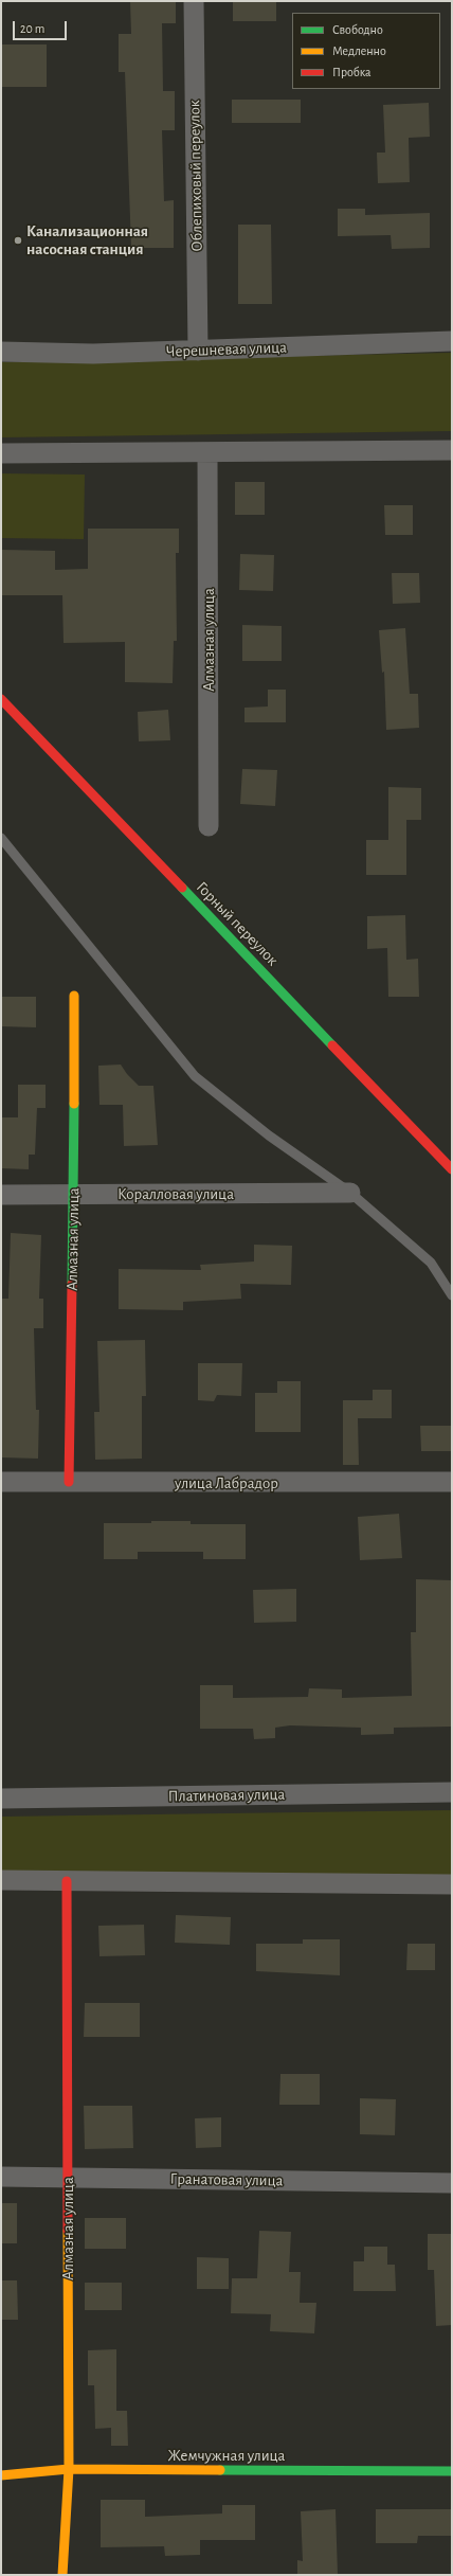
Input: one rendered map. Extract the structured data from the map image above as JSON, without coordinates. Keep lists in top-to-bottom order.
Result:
{
  "streets": {
    "street": [
      "Облепиховый переулок",
      "Черешневая улица",
      "Алмазная улица",
      "Горный переулок",
      "Коралловая улица",
      "улица Лабрадор",
      "Платиновая улица",
      "Гранатовая улица",
      "Жемчужная улица"
    ]
  },
  "crossings": [
    ["Облепиховый переулок", "Черешневая улица"],
    ["Алмазная улица", "Коралловая улица"],
    ["Алмазная улица", "улица Лабрадор"],
    ["Алмазная улица", "Гранатовая улица"],
    ["Алмазная улица", "Жемчужная улица"]
  ],
  "places": ["Канализационная насосная станция"],
  "legend": ["Свободно", "Медленно", "Пробка"],
  "scale_bar": "20 m"
}
